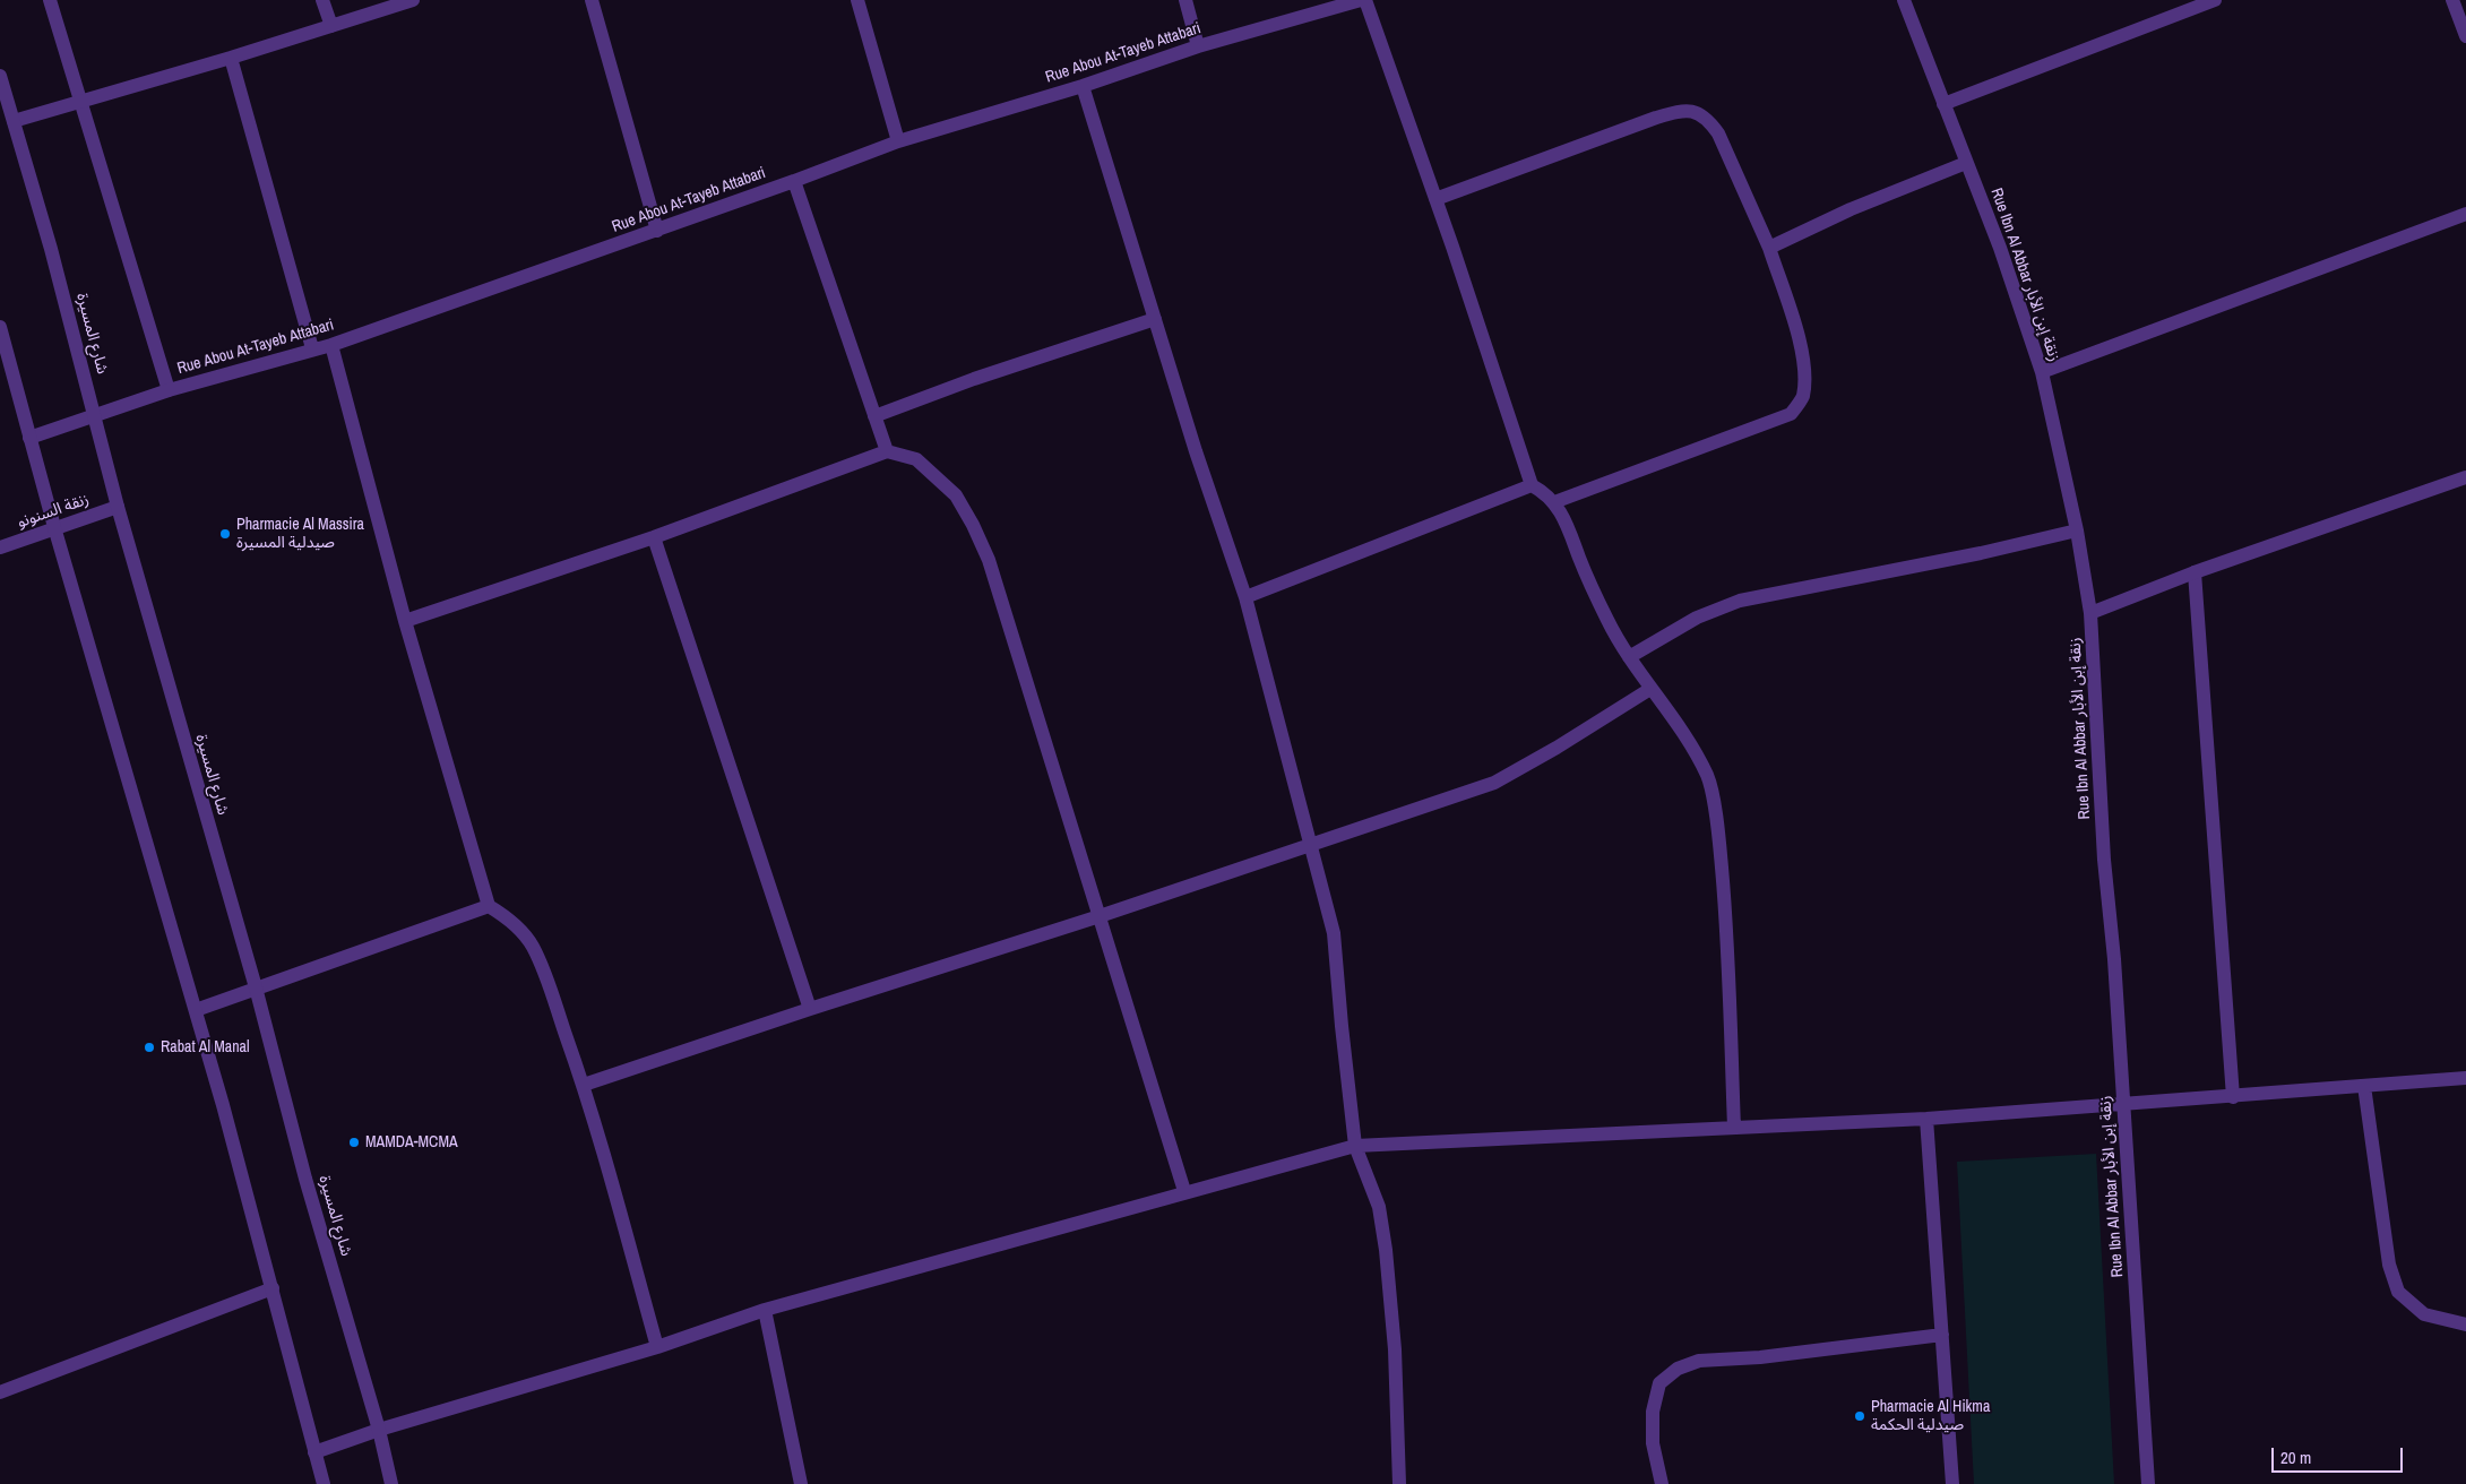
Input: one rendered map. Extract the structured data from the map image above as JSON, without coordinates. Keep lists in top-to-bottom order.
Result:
{
  "streets": {
    "street": [
      "Rue Abou At-Tayeb Attabari",
      "Rue Ibn Al Abbar زنقة إبن الأبار",
      "شارع المسيرة",
      "زنقة السنونو"
    ]
  },
  "crossings": [
    ["Rue Abou At-Tayeb Attabari", "شارع المسيرة"],
    ["شارع المسيرة", "زنقة السنونو"]
  ],
  "places": [
    "Pharmacie Al Massira صيدلية المسيرة",
    "Rabat Al Manal",
    "MAMDA-MCMA",
    "Pharmacie Al Hikma صيدلية الحكمة"
  ],
  "scale_bar": "20 m"
}
